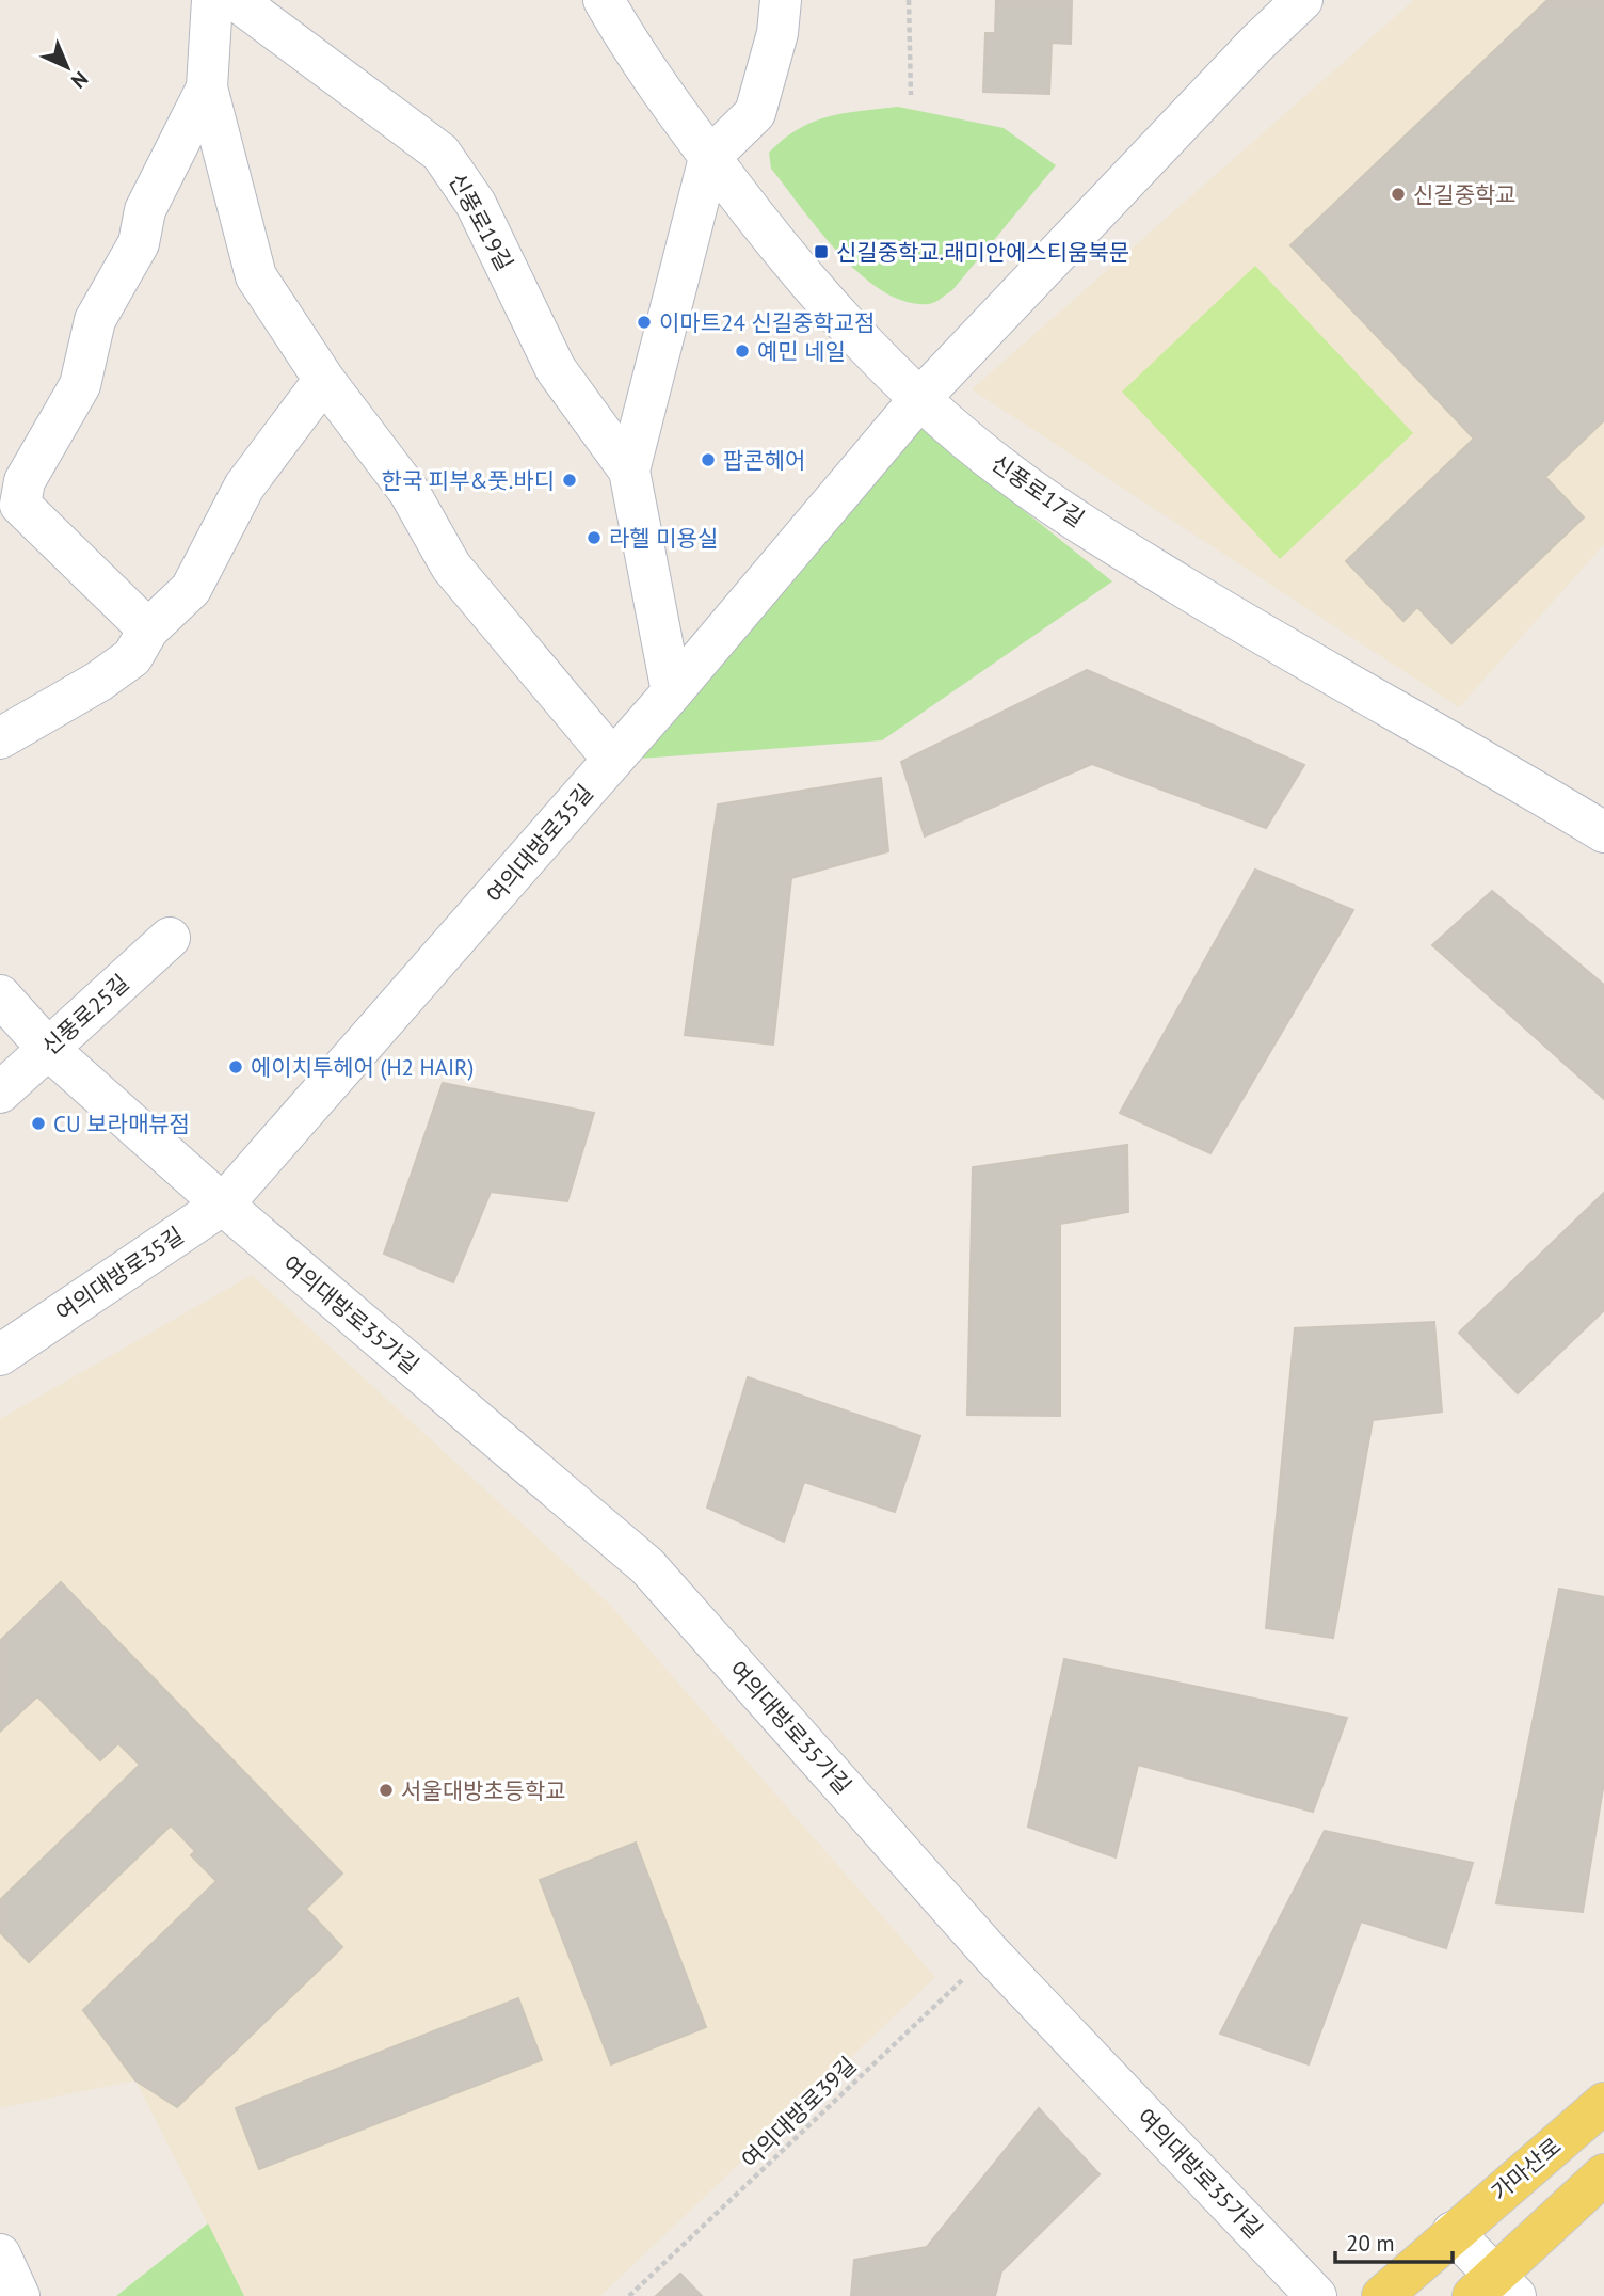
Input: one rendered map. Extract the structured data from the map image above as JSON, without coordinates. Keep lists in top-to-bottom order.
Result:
{
  "streets": {
    "main road": ["가마산로"],
    "street": [
      "신풍로19길",
      "신풍로17길",
      "여의대방로35길",
      "신풍로25길",
      "여의대방로35가길"
    ],
    "path": ["여의대방로39길"]
  },
  "crossings": [
    ["신풍로17길", "여의대방로35길"],
    ["여의대방로35길", "여의대방로35가길"],
    ["신풍로25길", "여의대방로35가길"],
    ["여의대방로35가길", "여의대방로39길"]
  ],
  "places": {
    "other": [
      "신길중학교",
      "이마트24 신길중학교점",
      "예민 네일",
      "팝콘헤어",
      "한국 피부&풋.바디",
      "라헬 미용실",
      "에이치투헤어 (H2 HAIR)",
      "CU 보라매뷰점",
      "서울대방초등학교"
    ],
    "transit": ["신길중학교.래미안에스티움북문"]
  },
  "scale_bar": "20 m",
  "north": "bottom right"
}
